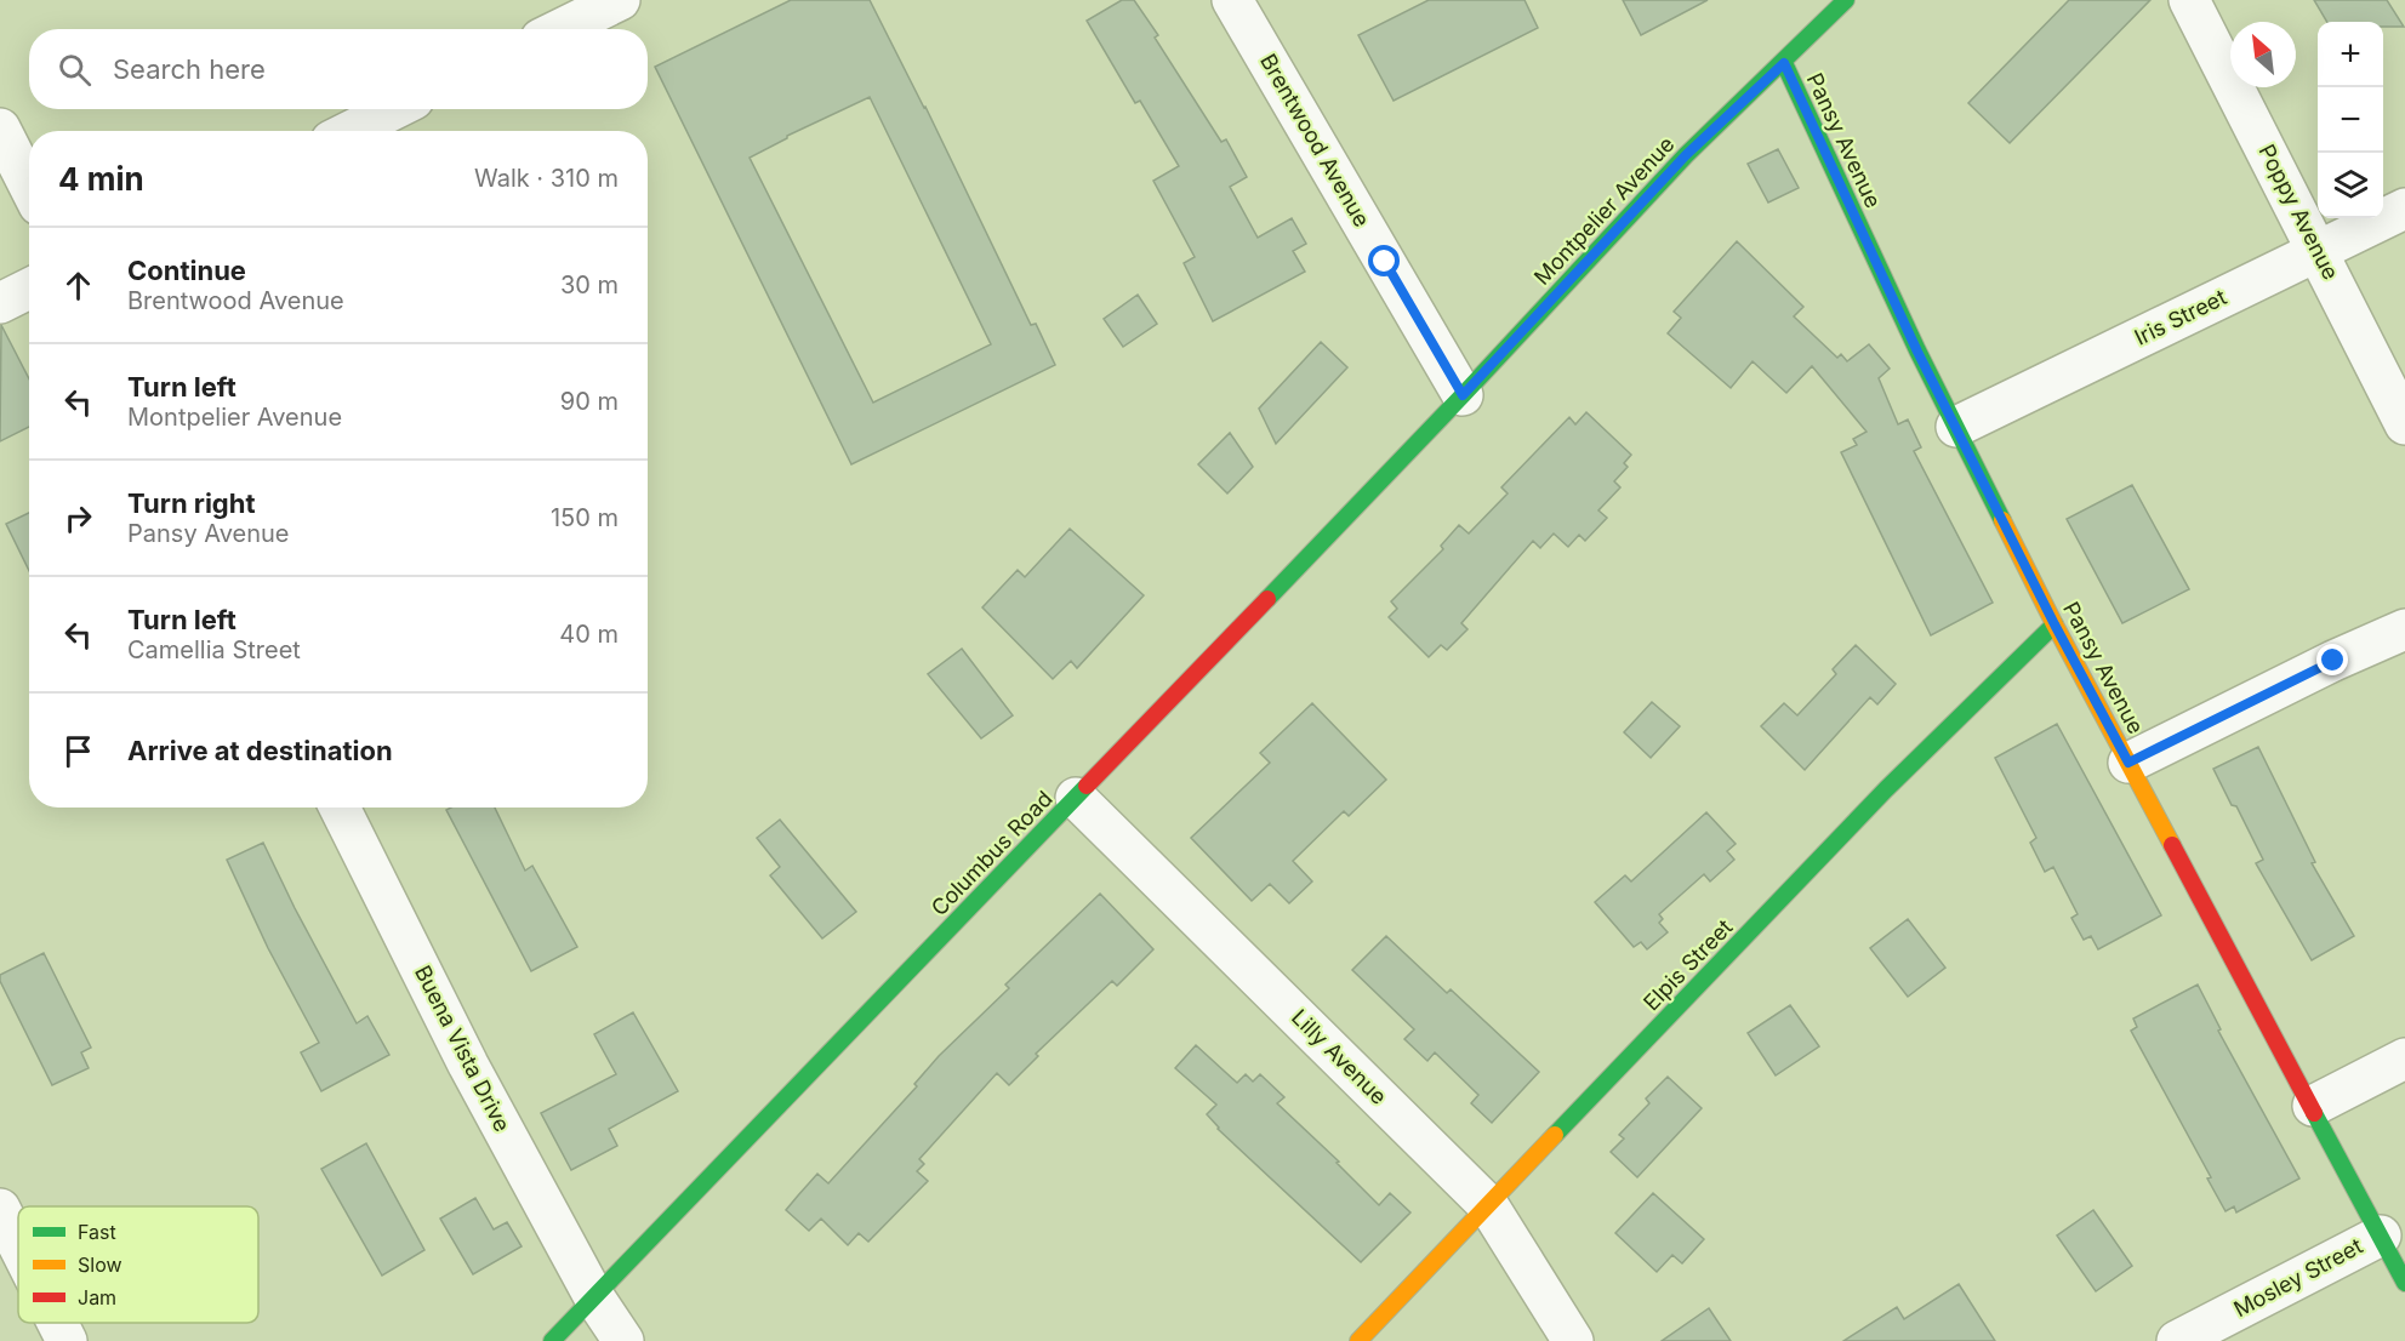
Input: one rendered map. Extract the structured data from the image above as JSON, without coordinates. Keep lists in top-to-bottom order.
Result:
{
  "streets": {
    "street": [
      "Brentwood Avenue",
      "Pansy Avenue",
      "Montpelier Avenue",
      "Poppy Avenue",
      "Iris Street",
      "Columbus Road",
      "Elpis Street",
      "Buena Vista Drive",
      "Lilly Avenue",
      "Mosley Street"
    ]
  },
  "crossings": [
    ["Brentwood Avenue", "Montpelier Avenue"],
    ["Brentwood Avenue", "Columbus Road"],
    ["Pansy Avenue", "Montpelier Avenue"],
    ["Pansy Avenue", "Iris Street"],
    ["Pansy Avenue", "Elpis Street"],
    ["Pansy Avenue", "Mosley Street"],
    ["Montpelier Avenue", "Columbus Road"],
    ["Poppy Avenue", "Iris Street"],
    ["Columbus Road", "Buena Vista Drive"],
    ["Columbus Road", "Lilly Avenue"],
    ["Elpis Street", "Lilly Avenue"]
  ],
  "legend": ["Fast", "Slow", "Jam"],
  "north": "top left",
  "page": {
    "map_buttons": ["+", "−"],
    "search": "Search here",
    "heading": ["4 min", "Walk · 310 m"],
    "list": [
      ["Continue", "Brentwood Avenue", "30 m"],
      ["Turn left", "Montpelier Avenue", "90 m"],
      ["Turn right", "Pansy Avenue", "150 m"],
      ["Turn left", "Camellia Street", "40 m"],
      "Arrive at destination"
    ]
  }
}
